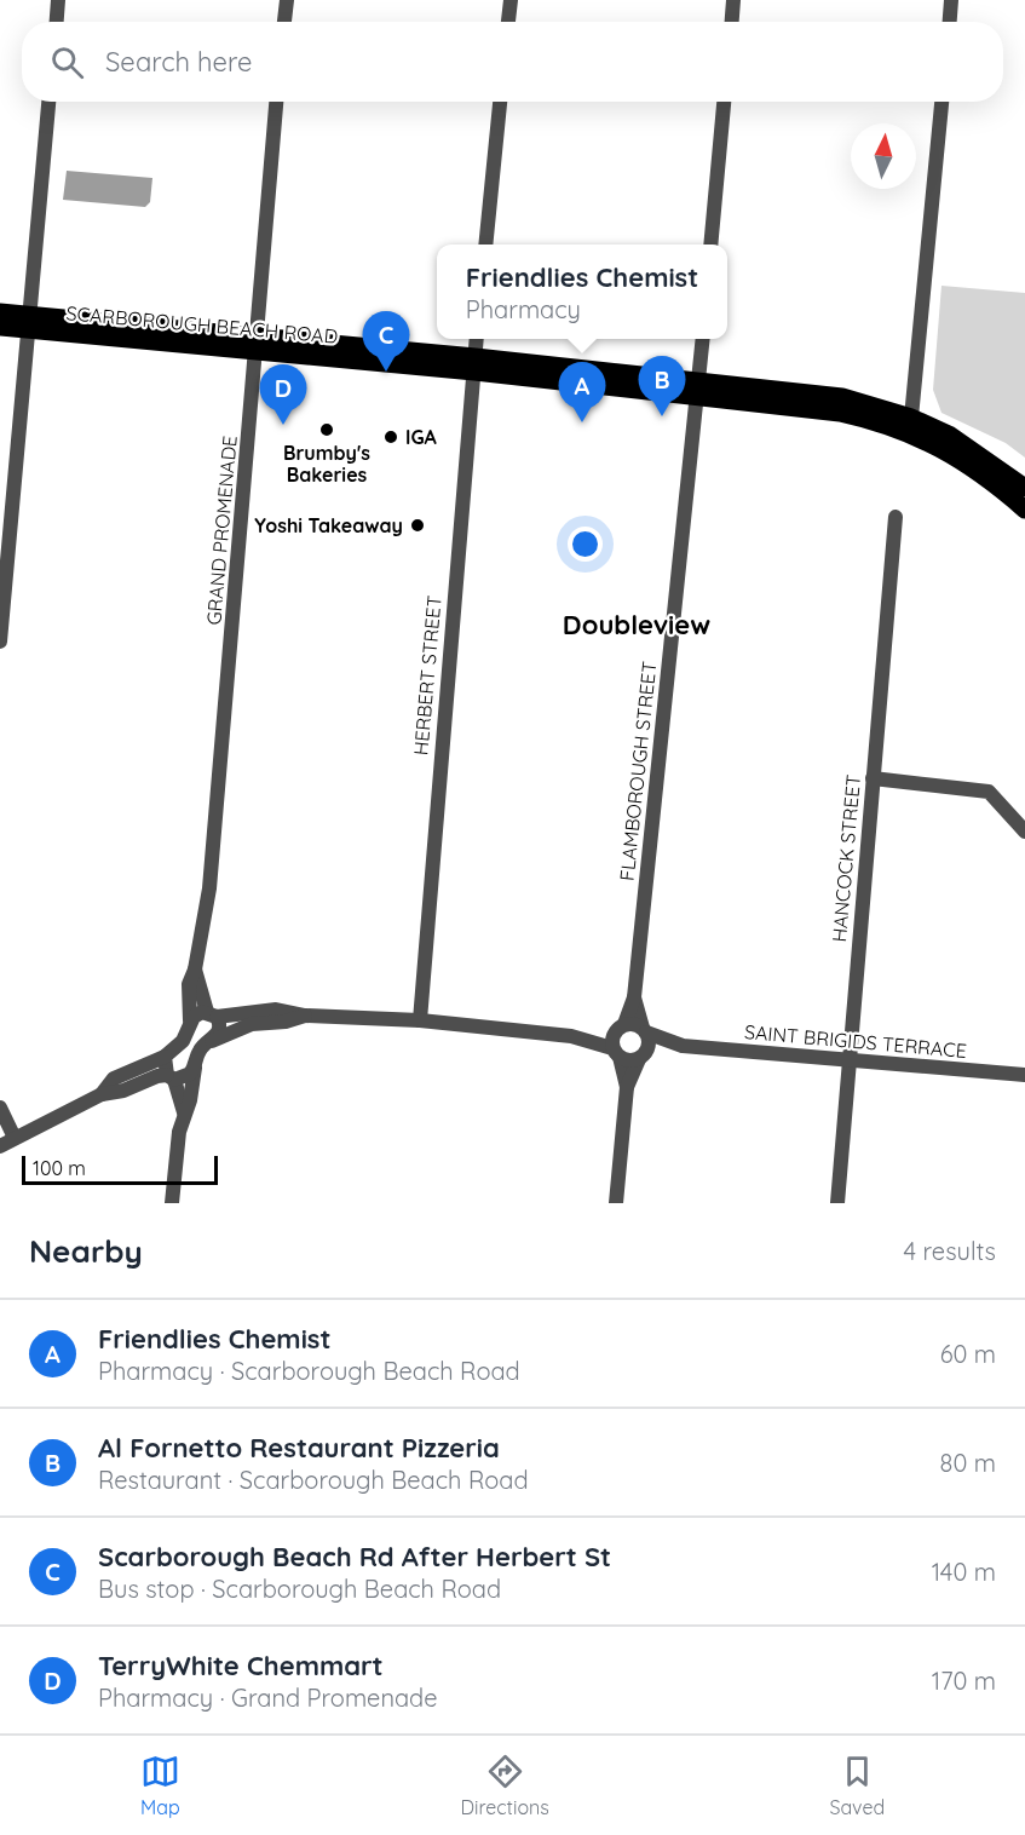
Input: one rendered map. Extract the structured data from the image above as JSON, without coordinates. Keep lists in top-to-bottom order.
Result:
{
  "streets": {
    "main road": ["SCARBOROUGH BEACH ROAD"],
    "street": [
      "GRAND PROMENADE",
      "HERBERT STREET",
      "FLAMBOROUGH STREET",
      "HANCOCK STREET",
      "SAINT BRIGIDS TERRACE"
    ]
  },
  "crossings": [
    ["SCARBOROUGH BEACH ROAD", "GRAND PROMENADE"],
    ["SCARBOROUGH BEACH ROAD", "HERBERT STREET"],
    ["SCARBOROUGH BEACH ROAD", "FLAMBOROUGH STREET"],
    ["FLAMBOROUGH STREET", "SAINT BRIGIDS TERRACE"],
    ["HANCOCK STREET", "SAINT BRIGIDS TERRACE"]
  ],
  "districts": ["Doubleview"],
  "places": ["Brumby's Bakeries", "IGA", "Yoshi Takeaway"],
  "scale_bar": "100 m",
  "north": "top",
  "page": {
    "search": "Search here",
    "popup": ["Friendlies Chemist", "Pharmacy"],
    "pins": [
      "C",
      "B",
      "A",
      "D"
    ],
    "scale": "100 m",
    "heading": ["Nearby", "4 results"],
    "list": [
      {
        "mark": "A",
        "name": "Friendlies Chemist",
        "note": "Pharmacy · Scarborough Beach Road",
        "value": "60 m"
      },
      {
        "mark": "B",
        "name": "Al Fornetto Restaurant Pizzeria",
        "note": "Restaurant · Scarborough Beach Road",
        "value": "80 m"
      },
      {
        "mark": "C",
        "name": "Scarborough Beach Rd After Herbert St",
        "note": "Bus stop · Scarborough Beach Road",
        "value": "140 m"
      },
      {
        "mark": "D",
        "name": "TerryWhite Chemmart",
        "note": "Pharmacy · Grand Promenade",
        "value": "170 m"
      }
    ],
    "nav": ["Map", "Directions", "Saved"]
  }
}
